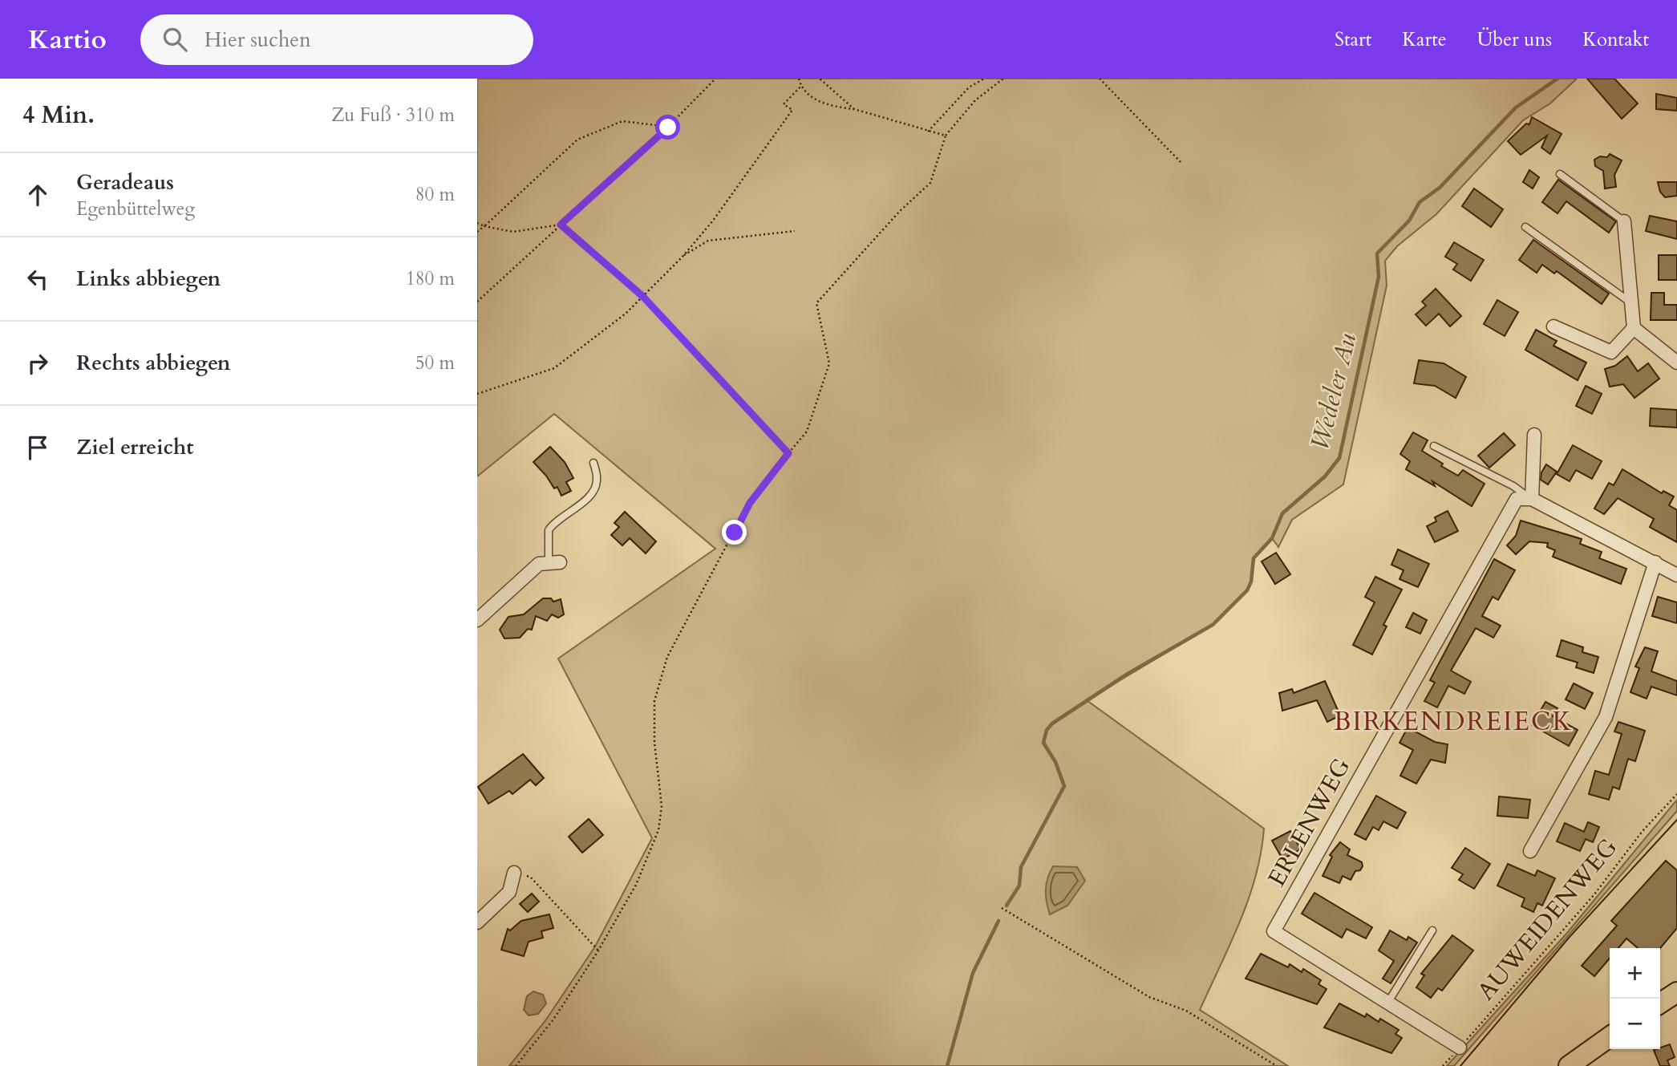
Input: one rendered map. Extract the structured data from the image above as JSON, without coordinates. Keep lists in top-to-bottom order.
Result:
{
  "streets": {
    "street": ["ERLENWEG"],
    "path": ["AUWEIDENWEG"]
  },
  "crossings": [
    ["ERLENWEG", "AUWEIDENWEG"]
  ],
  "districts": ["BIRKENDREIECK"],
  "water": ["Wedeler Au"],
  "page": {
    "header": "Kartio",
    "search": "Hier suchen",
    "nav": [
      "Start",
      "Karte",
      "Über uns",
      "Kontakt"
    ],
    "heading": ["4 Min.", "Zu Fuß · 310 m"],
    "list": [
      ["Geradeaus", "Egenbüttelweg", "80 m"],
      ["Links abbiegen", "180 m"],
      ["Rechts abbiegen", "50 m"],
      "Ziel erreicht"
    ],
    "map_buttons": ["+", "−"]
  }
}
